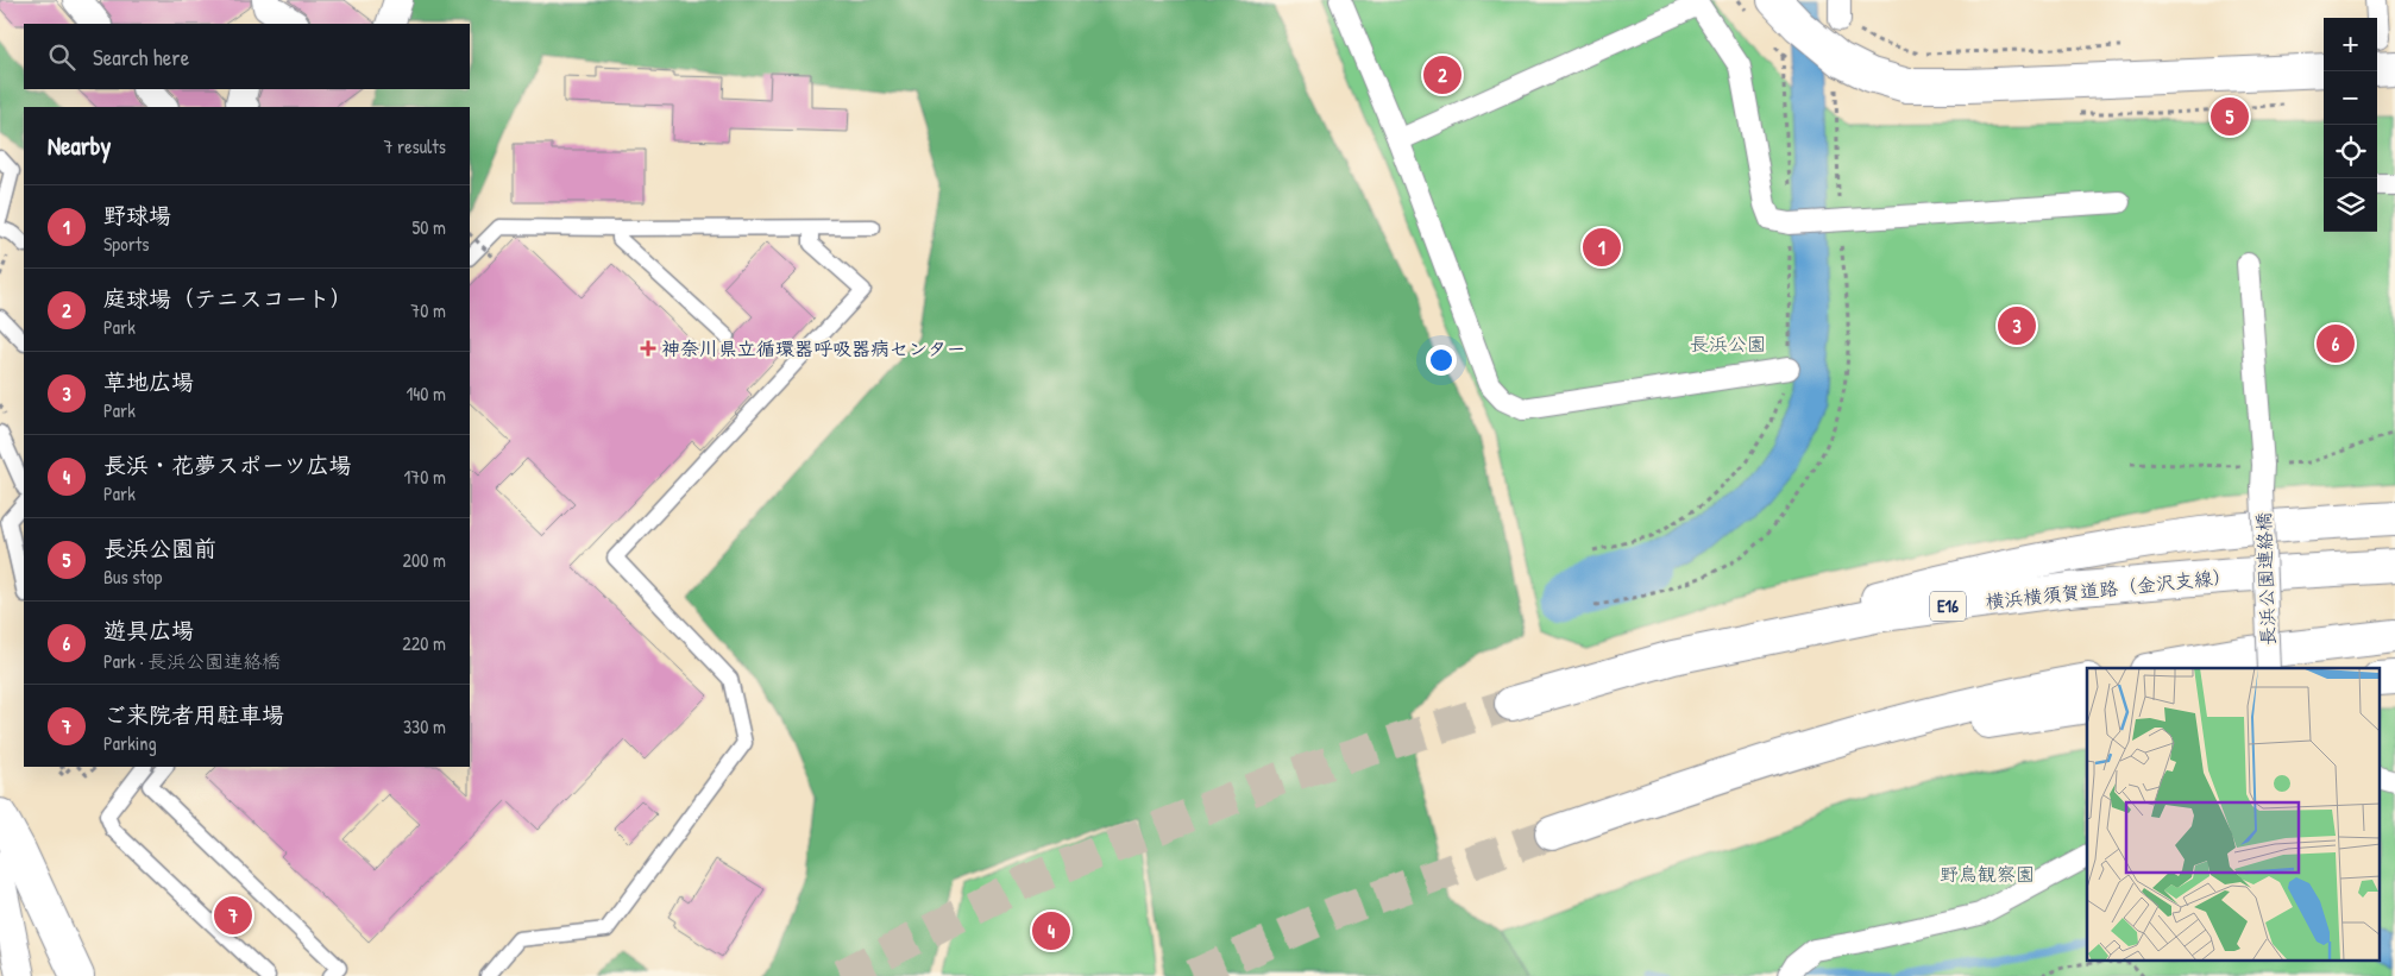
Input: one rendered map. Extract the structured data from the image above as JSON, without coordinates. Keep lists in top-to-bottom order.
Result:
{
  "streets": {
    "main road": ["横浜横須賀道路（金沢支線）", "E16"],
    "street": ["長浜公園連絡橋"]
  },
  "parks": ["長浜公園", "野鳥観察園"],
  "places": {
    "health": ["神奈川県立循環器呼吸器病センター"]
  },
  "page": {
    "map_buttons": ["+", "−"],
    "search": "Search here",
    "pins": [
      "2",
      "5",
      "1",
      "3",
      "6",
      "7",
      "4"
    ],
    "heading": ["Nearby", "7 results"],
    "list": [
      {
        "mark": "1",
        "name": "野球場",
        "note": "Sports",
        "value": "50 m"
      },
      {
        "mark": "2",
        "name": "庭球場（テニスコート）",
        "note": "Park",
        "value": "70 m"
      },
      {
        "mark": "3",
        "name": "草地広場",
        "note": "Park",
        "value": "140 m"
      },
      {
        "mark": "4",
        "name": "長浜・花夢スポーツ広場",
        "note": "Park",
        "value": "170 m"
      },
      {
        "mark": "5",
        "name": "長浜公園前",
        "note": "Bus stop",
        "value": "200 m"
      },
      {
        "mark": "6",
        "name": "遊具広場",
        "note": "Park · 長浜公園連絡橋",
        "value": "220 m"
      },
      {
        "mark": "7",
        "name": "ご来院者用駐車場",
        "note": "Parking",
        "value": "330 m"
      }
    ]
  }
}
